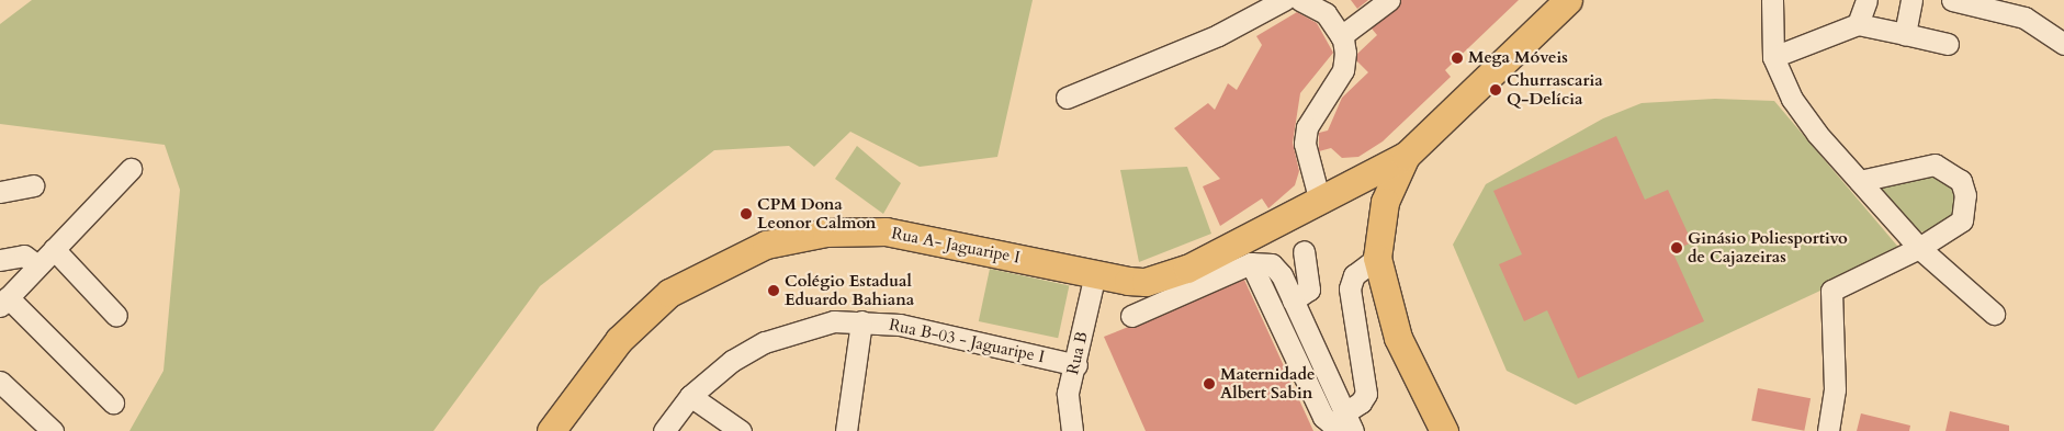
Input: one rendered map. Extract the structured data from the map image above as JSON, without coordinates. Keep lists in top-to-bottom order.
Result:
{
  "streets": {
    "main road": ["Rua A- Jaguaripe I"],
    "street": ["Rua B-03 - Jaguaripe I", "Rua B"]
  },
  "crossings": [
    ["Rua A- Jaguaripe I", "Rua B"],
    ["Rua B-03 - Jaguaripe I", "Rua B"]
  ],
  "places": [
    "Mega Móveis",
    "Churrascaria Q-Delícia",
    "CPM Dona Leonor Calmon",
    "Ginásio Poliesportivo de Cajazeiras",
    "Colégio Estadual Eduardo Bahiana",
    "Maternidade Albert Sabin"
  ]
}
